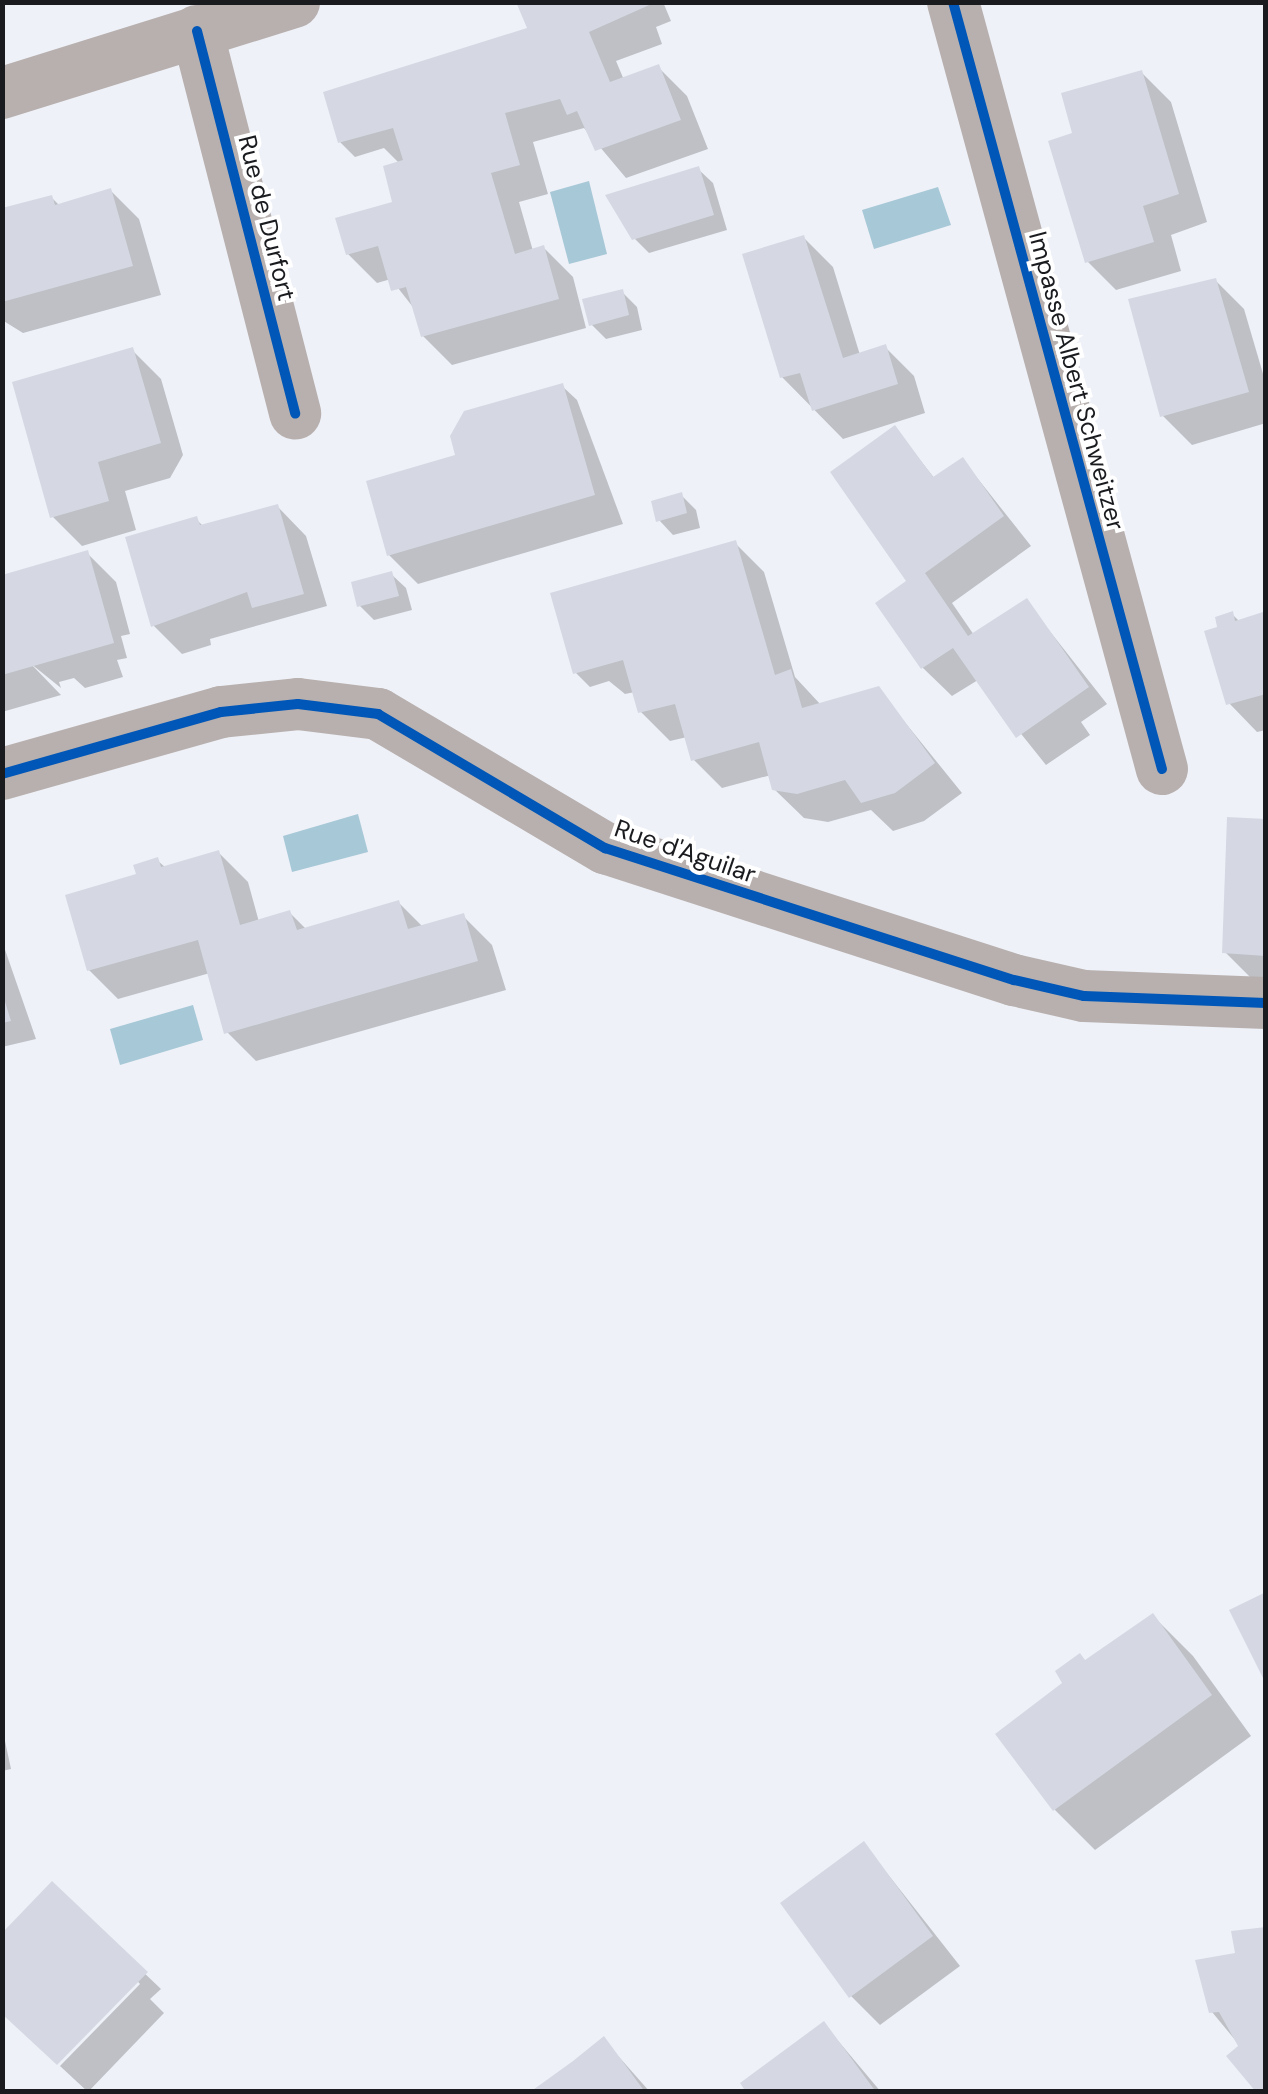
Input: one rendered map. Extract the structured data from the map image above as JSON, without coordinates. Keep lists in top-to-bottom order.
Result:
{
  "streets": {
    "street": ["Rue de Durfort", "Impasse Albert Schweitzer", "Rue d'Aguilar"]
  }
}
